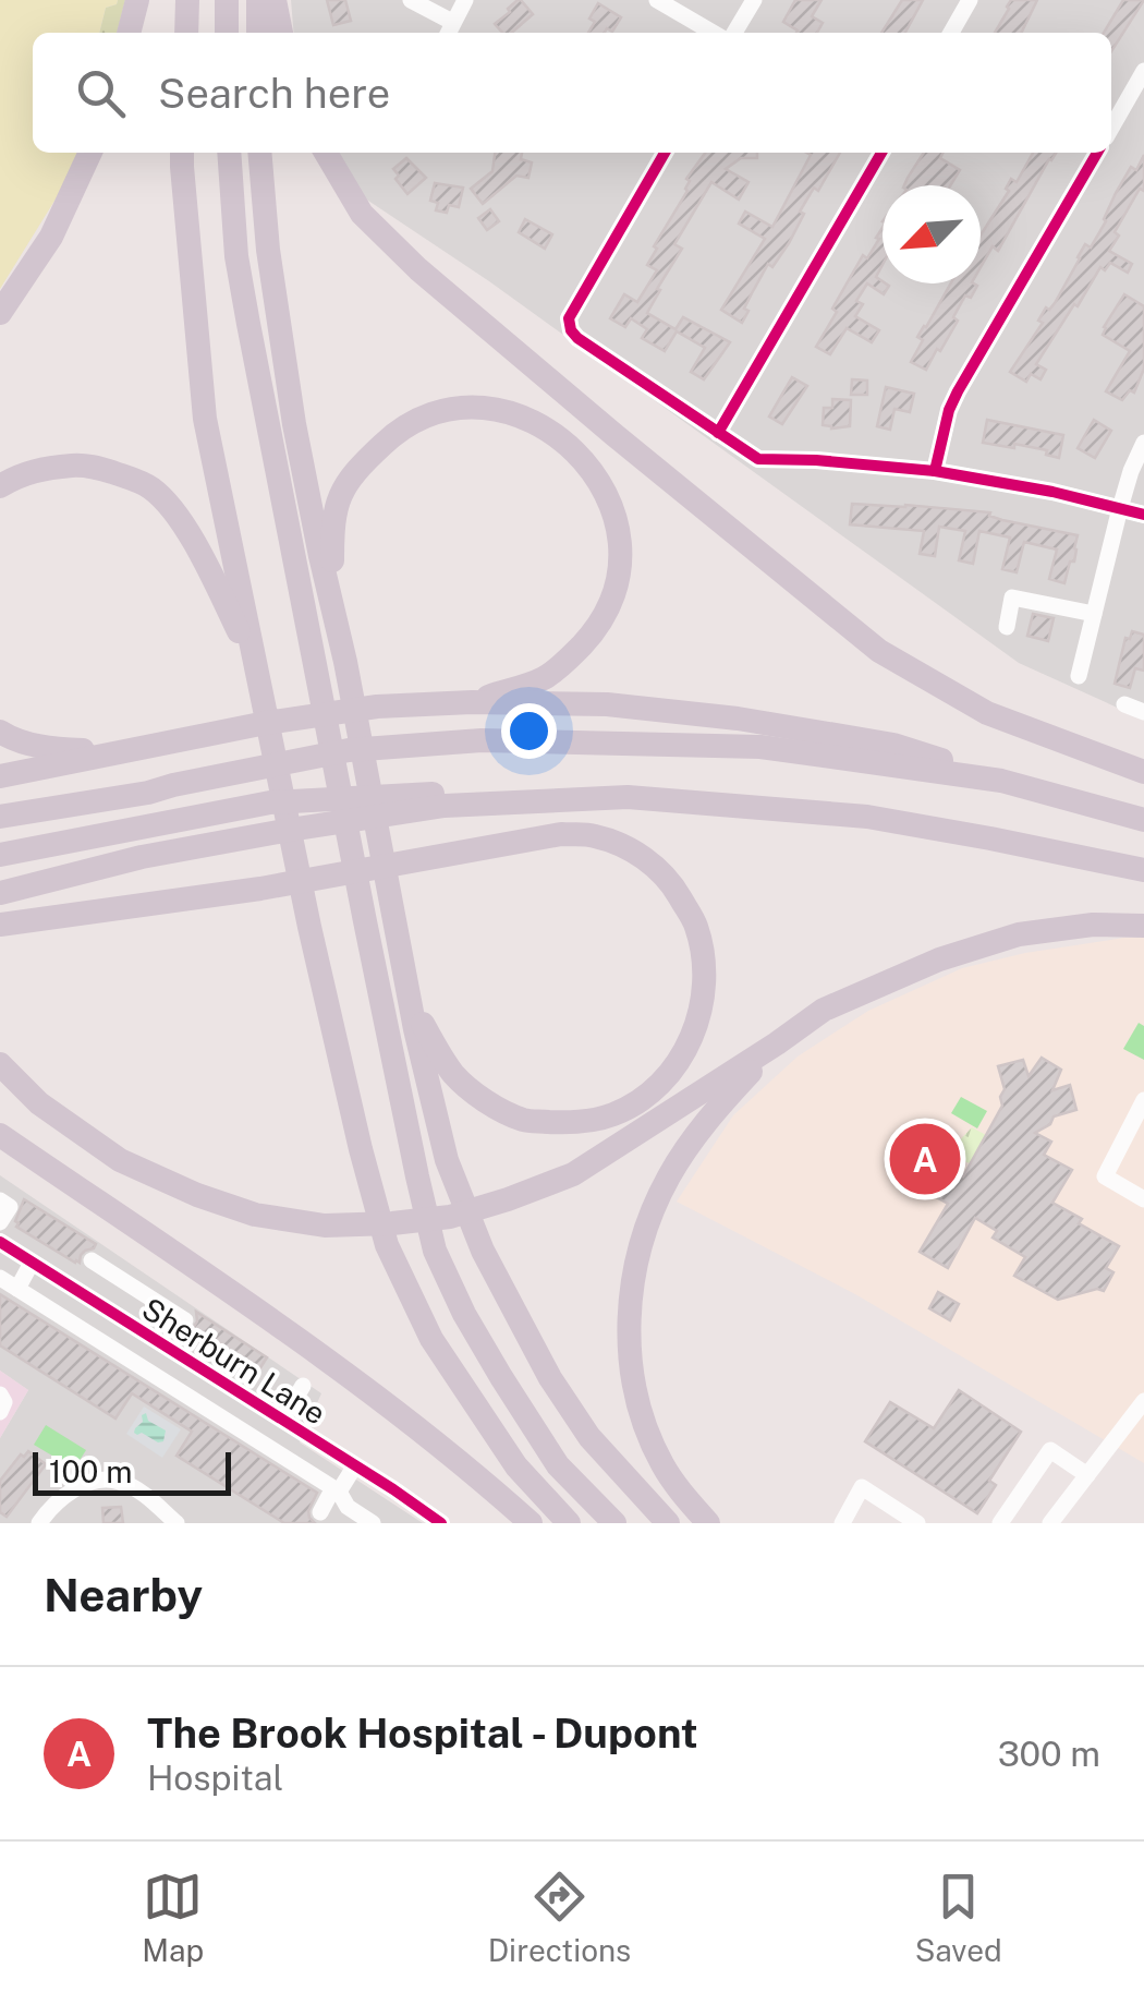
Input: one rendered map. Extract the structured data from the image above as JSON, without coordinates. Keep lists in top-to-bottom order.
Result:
{
  "streets": {
    "street": ["Sherburn Lane"]
  },
  "scale_bar": "100 m",
  "north": "bottom left",
  "page": {
    "search": "Search here",
    "pins": "A",
    "scale": "100 m",
    "heading": "Nearby",
    "list": [
      {
        "mark": "A",
        "name": "The Brook Hospital - Dupont",
        "note": "Hospital",
        "value": "300 m"
      }
    ],
    "nav": ["Map", "Directions", "Saved"]
  }
}
